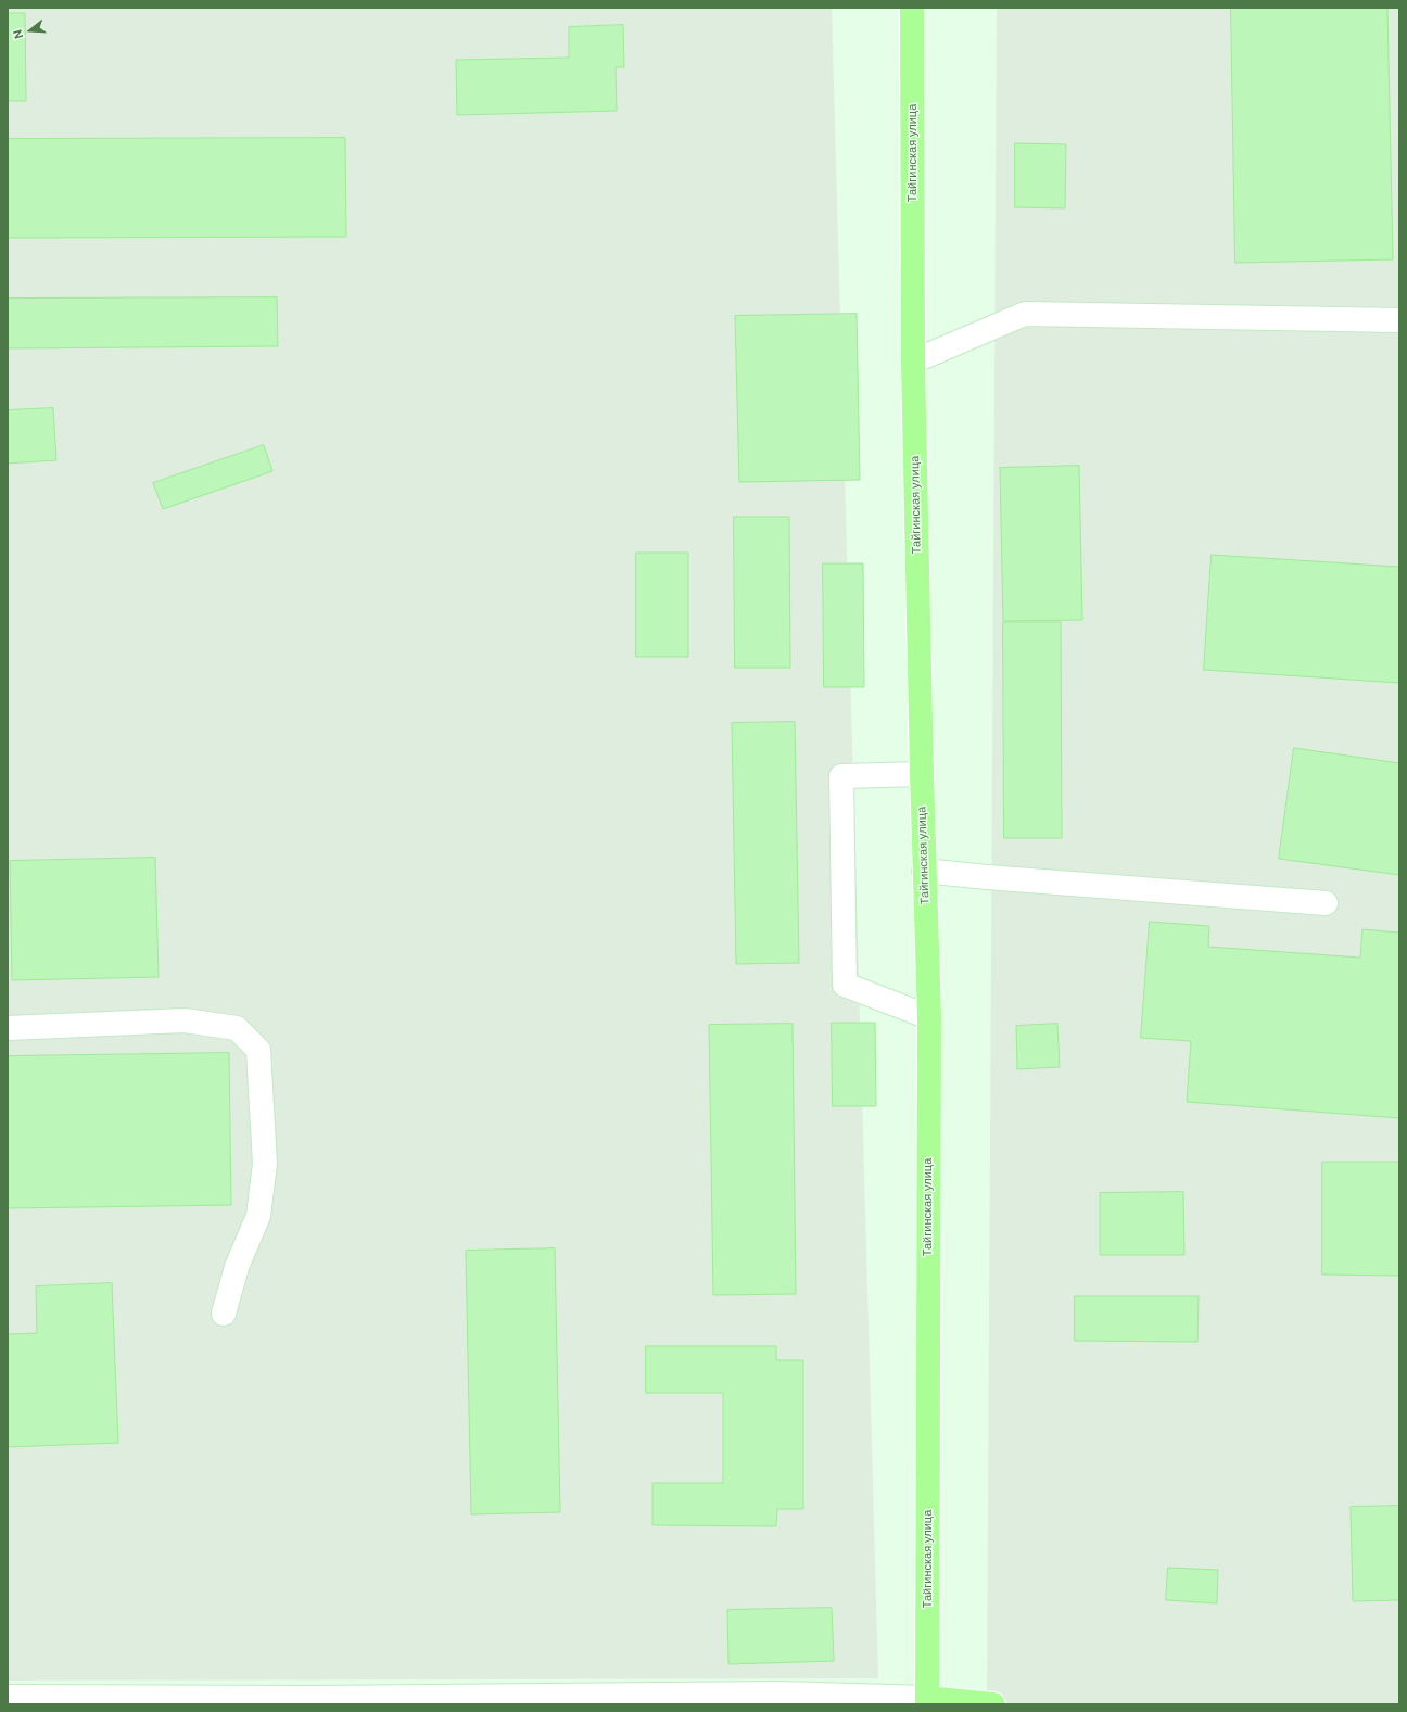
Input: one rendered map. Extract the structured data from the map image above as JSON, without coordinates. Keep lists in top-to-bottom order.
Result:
{
  "streets": {
    "highway": ["Тайгинская улица"]
  },
  "north": "left"
}
